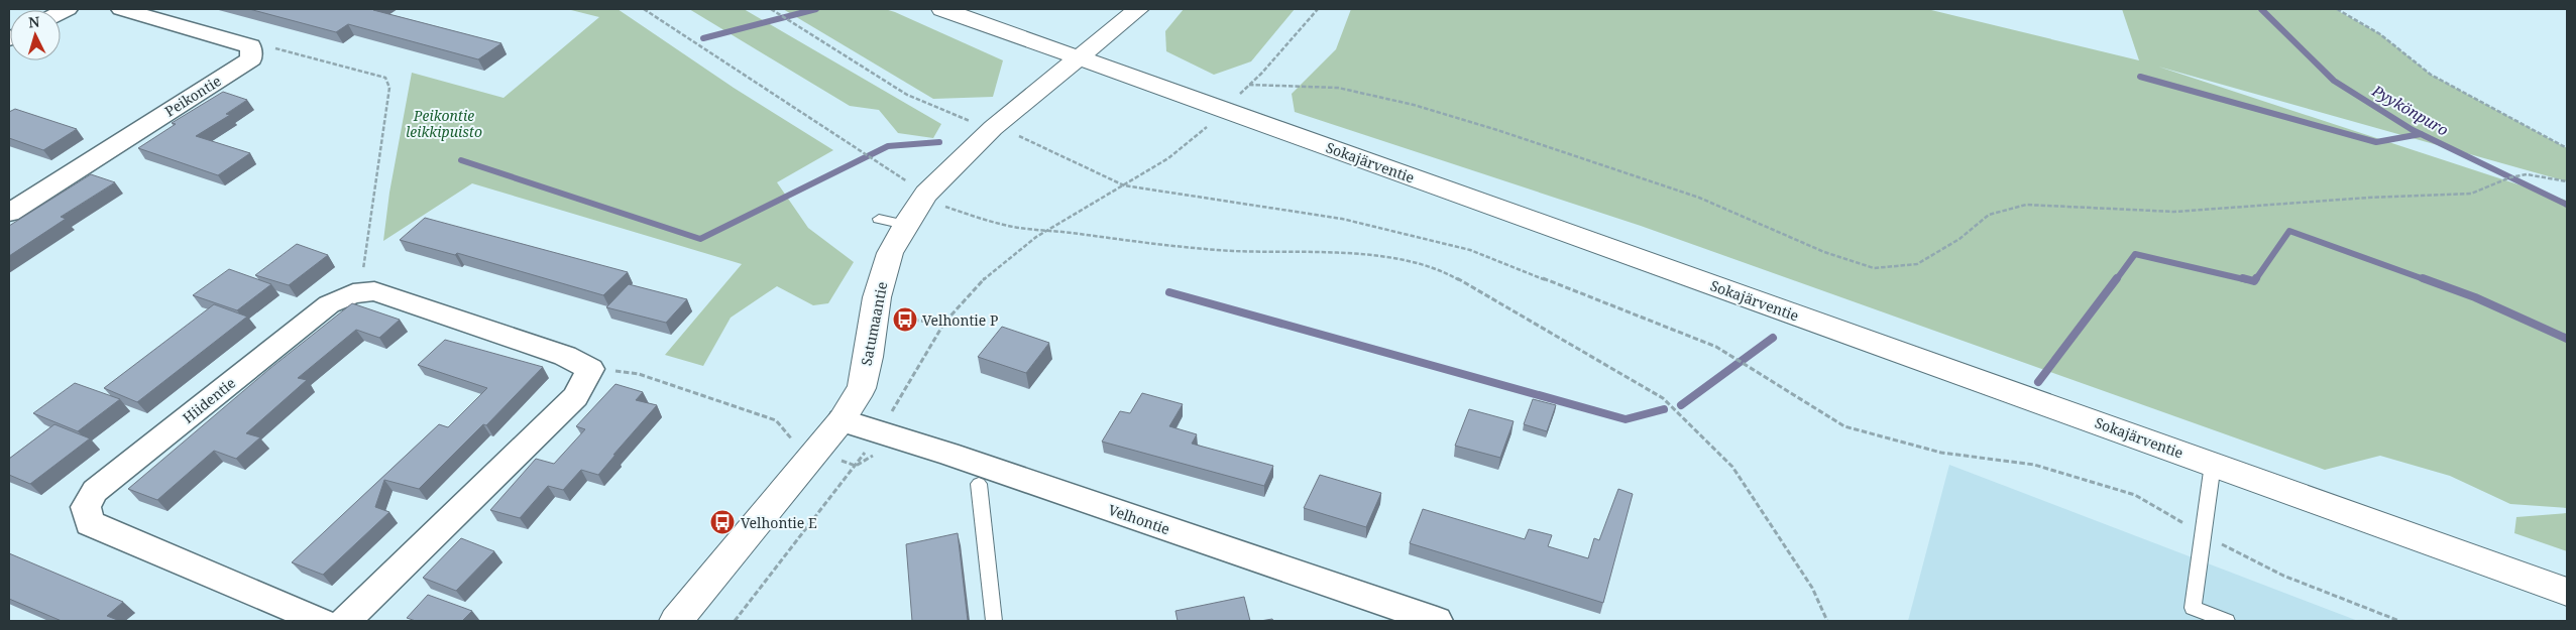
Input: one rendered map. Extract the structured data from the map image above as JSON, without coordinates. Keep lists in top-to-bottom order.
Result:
{
  "streets": {
    "street": [
      "Peikontie",
      "Sokajärventie",
      "Satumaantie",
      "Hiidentie",
      "Velhontie"
    ]
  },
  "crossings": [
    ["Sokajärventie", "Satumaantie"],
    ["Satumaantie", "Velhontie"]
  ],
  "water": ["Pyykönpuro"],
  "parks": ["Peikontie leikkipuisto"],
  "places": {
    "bus stop": ["Velhontie P", "Velhontie E"]
  },
  "north": "top"
}
